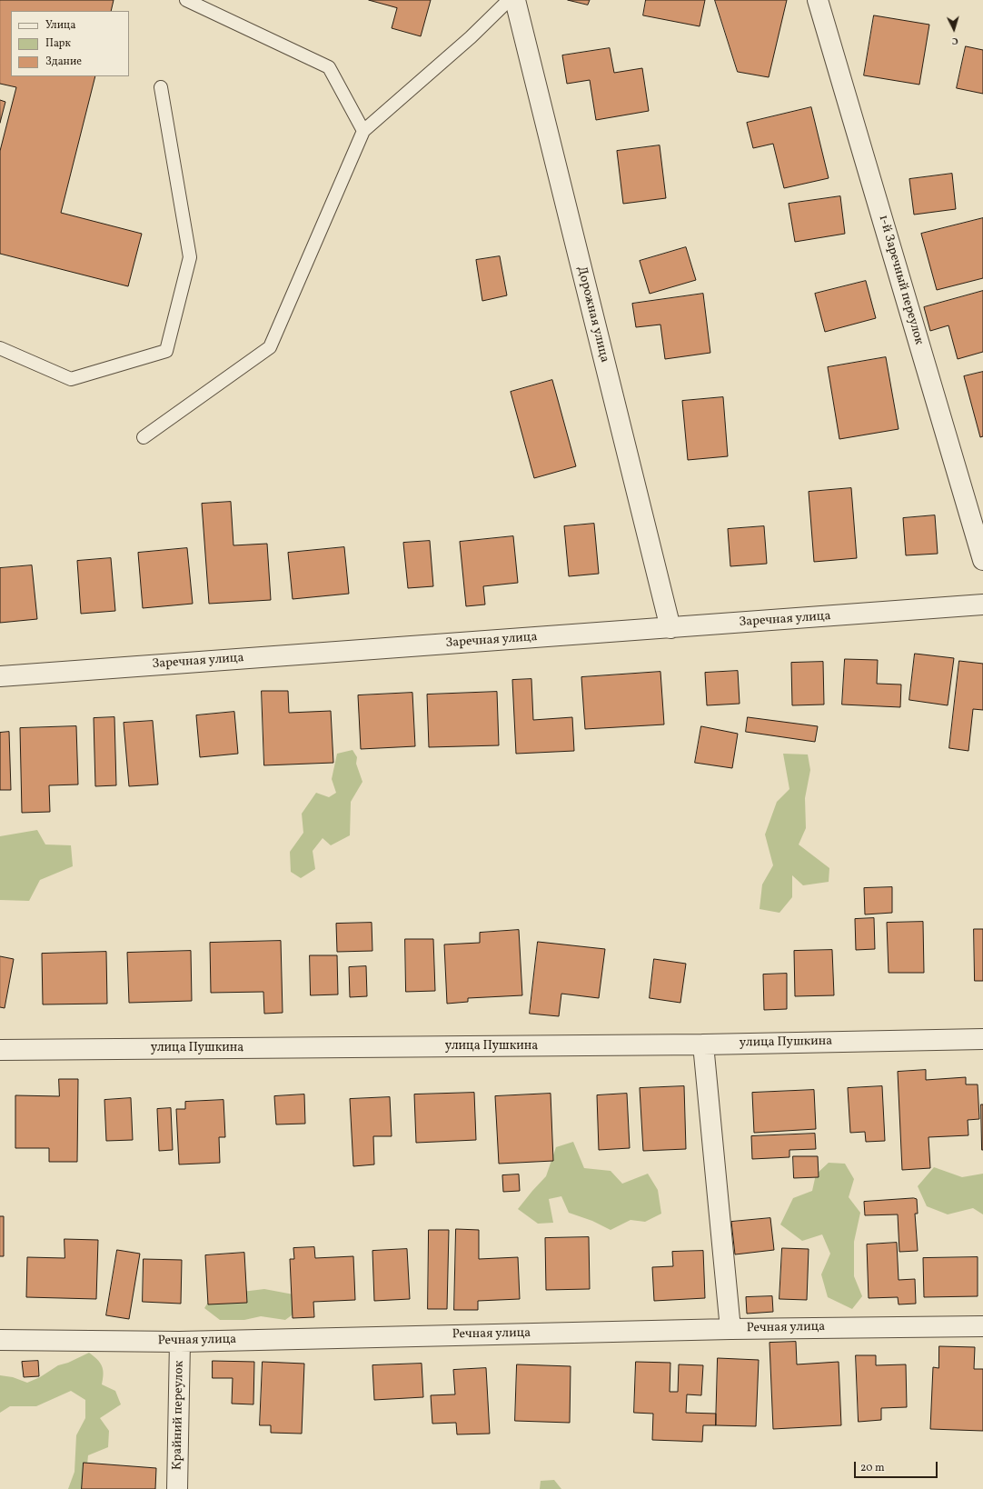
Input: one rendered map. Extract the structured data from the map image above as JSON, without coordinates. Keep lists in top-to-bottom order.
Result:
{
  "streets": {
    "street": [
      "1-й Заречный переулок",
      "Дорожная улица",
      "Заречная улица",
      "улица Пушкина",
      "Речная улица",
      "Крайний переулок"
    ]
  },
  "crossings": [
    ["Дорожная улица", "Заречная улица"],
    ["Речная улица", "Крайний переулок"]
  ],
  "legend": ["Улица", "Парк", "Здание"],
  "scale_bar": "20 m",
  "north": "bottom"
}
